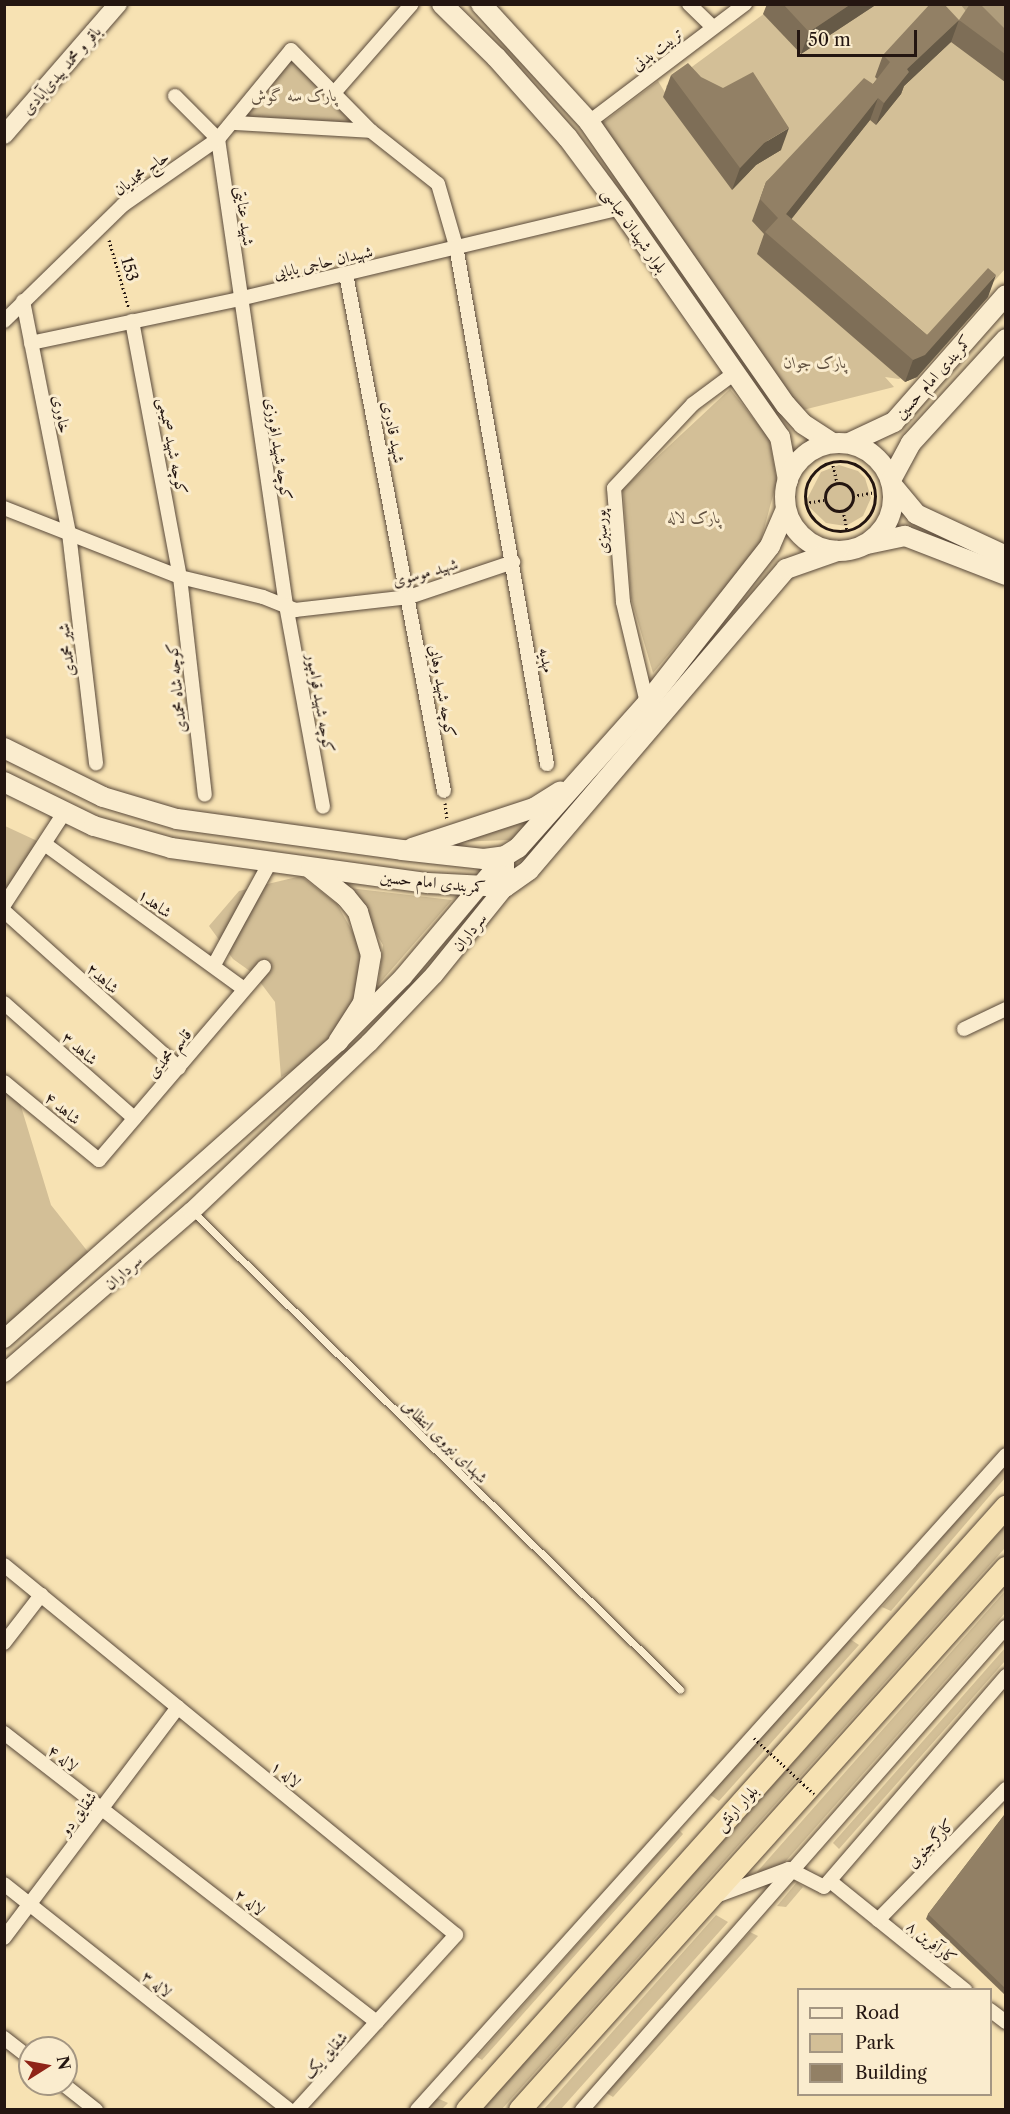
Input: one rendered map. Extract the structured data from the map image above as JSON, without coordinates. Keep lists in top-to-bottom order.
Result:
{
  "streets": {
    "highway": ["بلوار ارتش"],
    "main road": ["بلوار شهیدان عباسی", "کمربندی امام حسین"],
    "street": [
      "تربیت بدنی",
      "باقر و محمد بیدی‌آبادی",
      "حاج محمدیان",
      "شهید عنایتی",
      "شهیدان حاجی بابایی",
      "خاوری",
      "شهید قادری",
      "کوچه شهید صمیمی",
      "کوچه شهید افروزی",
      "پورسبزی",
      "شهید موسوی",
      "شیر محمدی",
      "مهدیه",
      "کوچه شاه محمدی",
      "کوچه شهید وهابی",
      "کوچه شهید قوامپور",
      "شاهد۱",
      "سرداران",
      "شاهد۲",
      "شاهد ۳",
      "قاسم محمدی",
      "شاهد ۴",
      "لاله ۴",
      "لاله ۱",
      "شقایق دو",
      "کارگرجنوبی",
      "لاله ۲",
      "کارآفرین ۸",
      "لاله ۳",
      "شقایق یک"
    ],
    "lane": ["شهدای نیروی انتظامی"],
    "path": ["153"]
  },
  "crossings": [
    ["تربیت بدنی", "بلوار شهیدان عباسی"],
    ["حاج محمدیان", "شهید عنایتی"],
    ["حاج محمدیان", "153"],
    ["حاج محمدیان", "خاوری"],
    ["شهید عنایتی", "شهیدان حاجی بابایی"],
    ["شهید عنایتی", "کوچه شهید افروزی"],
    ["بلوار شهیدان عباسی", "شهیدان حاجی بابایی"],
    ["بلوار شهیدان عباسی", "کمربندی امام حسین"],
    ["بلوار شهیدان عباسی", "پورسبزی"],
    ["شهیدان حاجی بابایی", "153"],
    ["شهیدان حاجی بابایی", "خاوری"],
    ["شهیدان حاجی بابایی", "شهید قادری"],
    ["شهیدان حاجی بابایی", "کوچه شهید صمیمی"],
    ["شهیدان حاجی بابایی", "کوچه شهید افروزی"],
    ["153", "کوچه شهید صمیمی"],
    ["کمربندی امام حسین", "سرداران"],
    ["خاوری", "شهید موسوی"],
    ["خاوری", "شیر محمدی"],
    ["شهید قادری", "شهید موسوی"],
    ["شهید قادری", "کوچه شهید وهابی"],
    ["کوچه شهید صمیمی", "شهید موسوی"],
    ["کوچه شهید صمیمی", "کوچه شاه محمدی"],
    ["کوچه شهید افروزی", "شهید موسوی"],
    ["کوچه شهید افروزی", "کوچه شهید قوامپور"],
    ["شهید موسوی", "شیر محمدی"],
    ["شهید موسوی", "مهدیه"],
    ["شهید موسوی", "کوچه شاه محمدی"],
    ["شهید موسوی", "کوچه شهید وهابی"],
    ["شهید موسوی", "کوچه شهید قوامپور"],
    ["شاهد۱", "قاسم محمدی"],
    ["سرداران", "شهدای نیروی انتظامی"],
    ["شاهد۲", "قاسم محمدی"],
    ["شاهد ۳", "قاسم محمدی"],
    ["قاسم محمدی", "شاهد ۴"],
    ["لاله ۴", "شقایق دو"],
    ["لاله ۴", "لاله ۲"],
    ["لاله ۱", "شقایق دو"],
    ["لاله ۱", "لاله ۲"],
    ["لاله ۱", "شقایق یک"],
    ["شقایق دو", "لاله ۲"],
    ["شقایق دو", "لاله ۳"],
    ["کارگرجنوبی", "کارآفرین ۸"],
    ["لاله ۲", "شقایق یک"]
  ],
  "parks": ["پارک سه گوش", "پارک جوان", "پارک لاله"],
  "legend": ["Road", "Park", "Building"],
  "scale_bar": "50 m",
  "north": "right"
}
